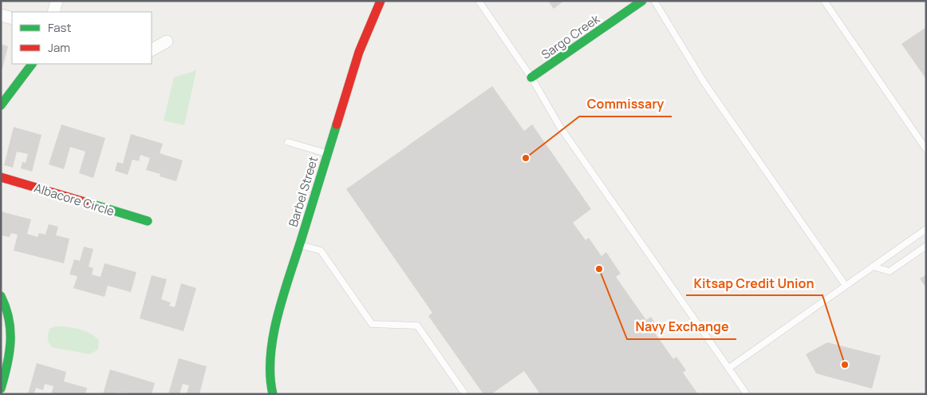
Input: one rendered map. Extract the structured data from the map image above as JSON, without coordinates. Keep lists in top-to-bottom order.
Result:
{
  "streets": {
    "street": ["Sargo Creek", "Barbel Street", "Albacore Circle"]
  },
  "places": ["Commissary", "Navy Exchange", "Kitsap Credit Union"],
  "legend": ["Fast", "Jam"]
}
